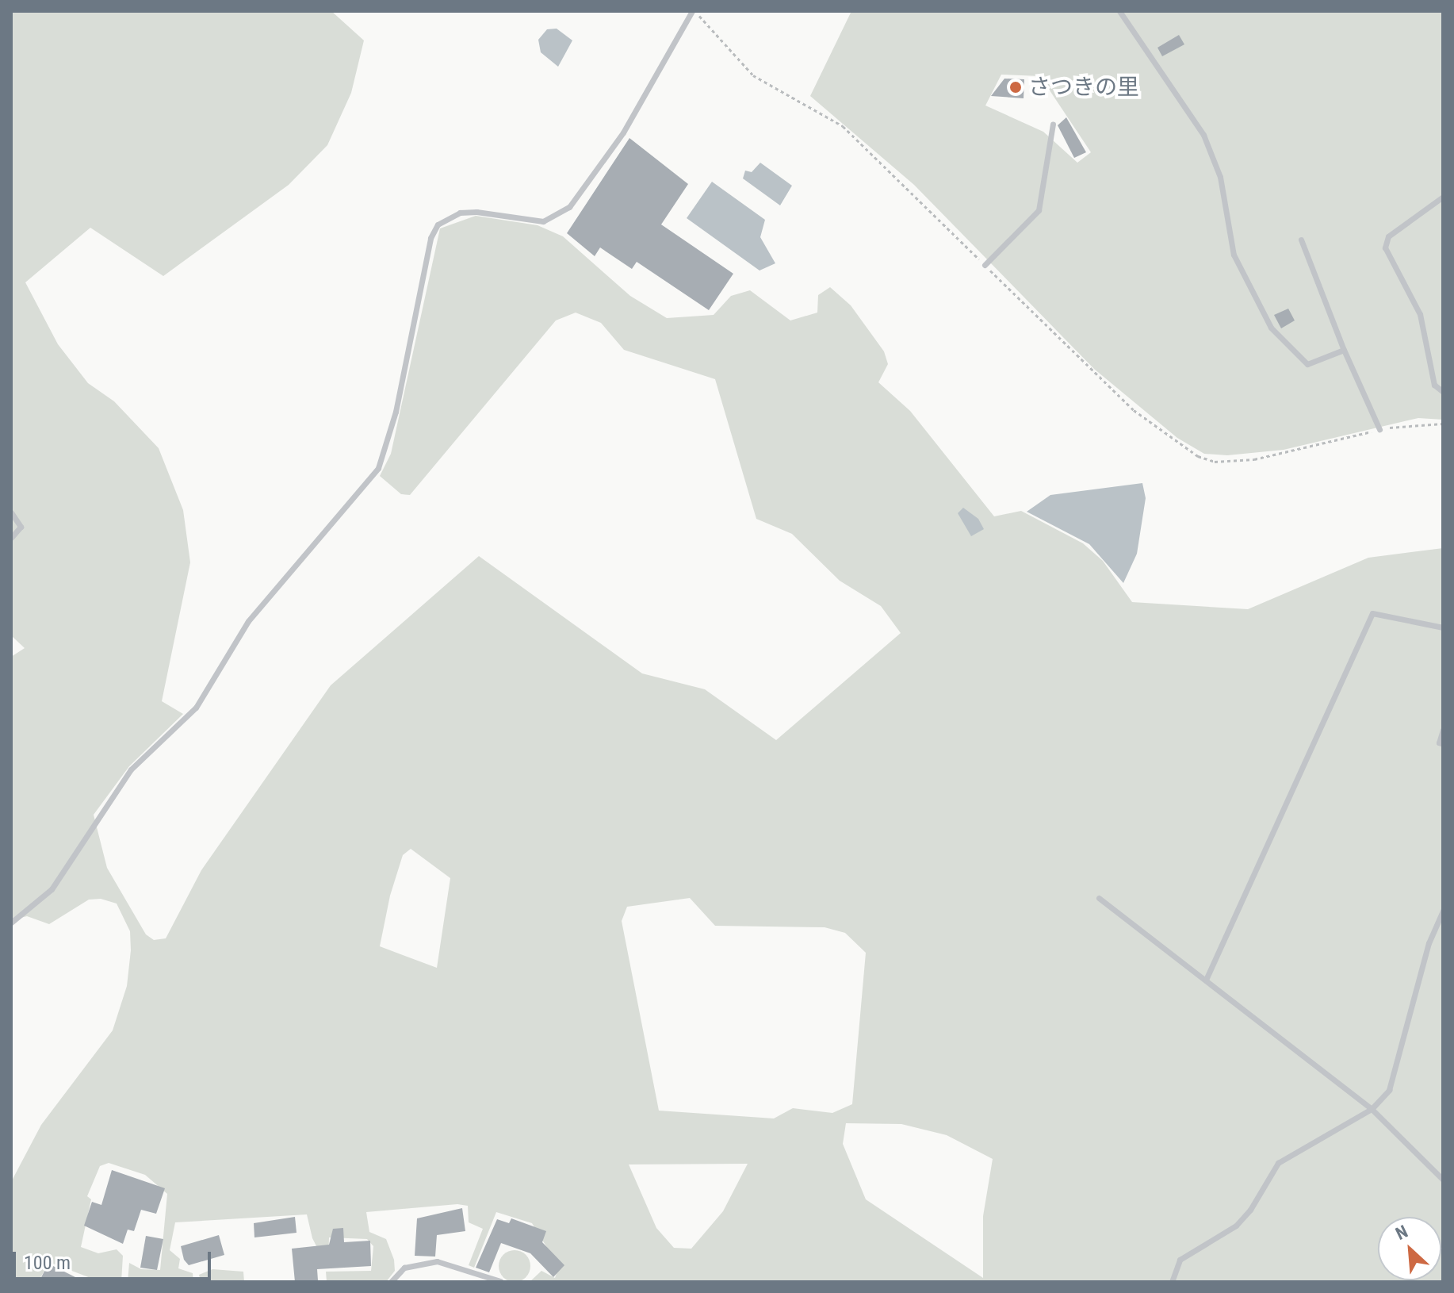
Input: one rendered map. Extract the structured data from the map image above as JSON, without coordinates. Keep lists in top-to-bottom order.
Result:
{
  "places": ["さつきの里"],
  "scale_bar": "100 m",
  "north": "top left"
}
